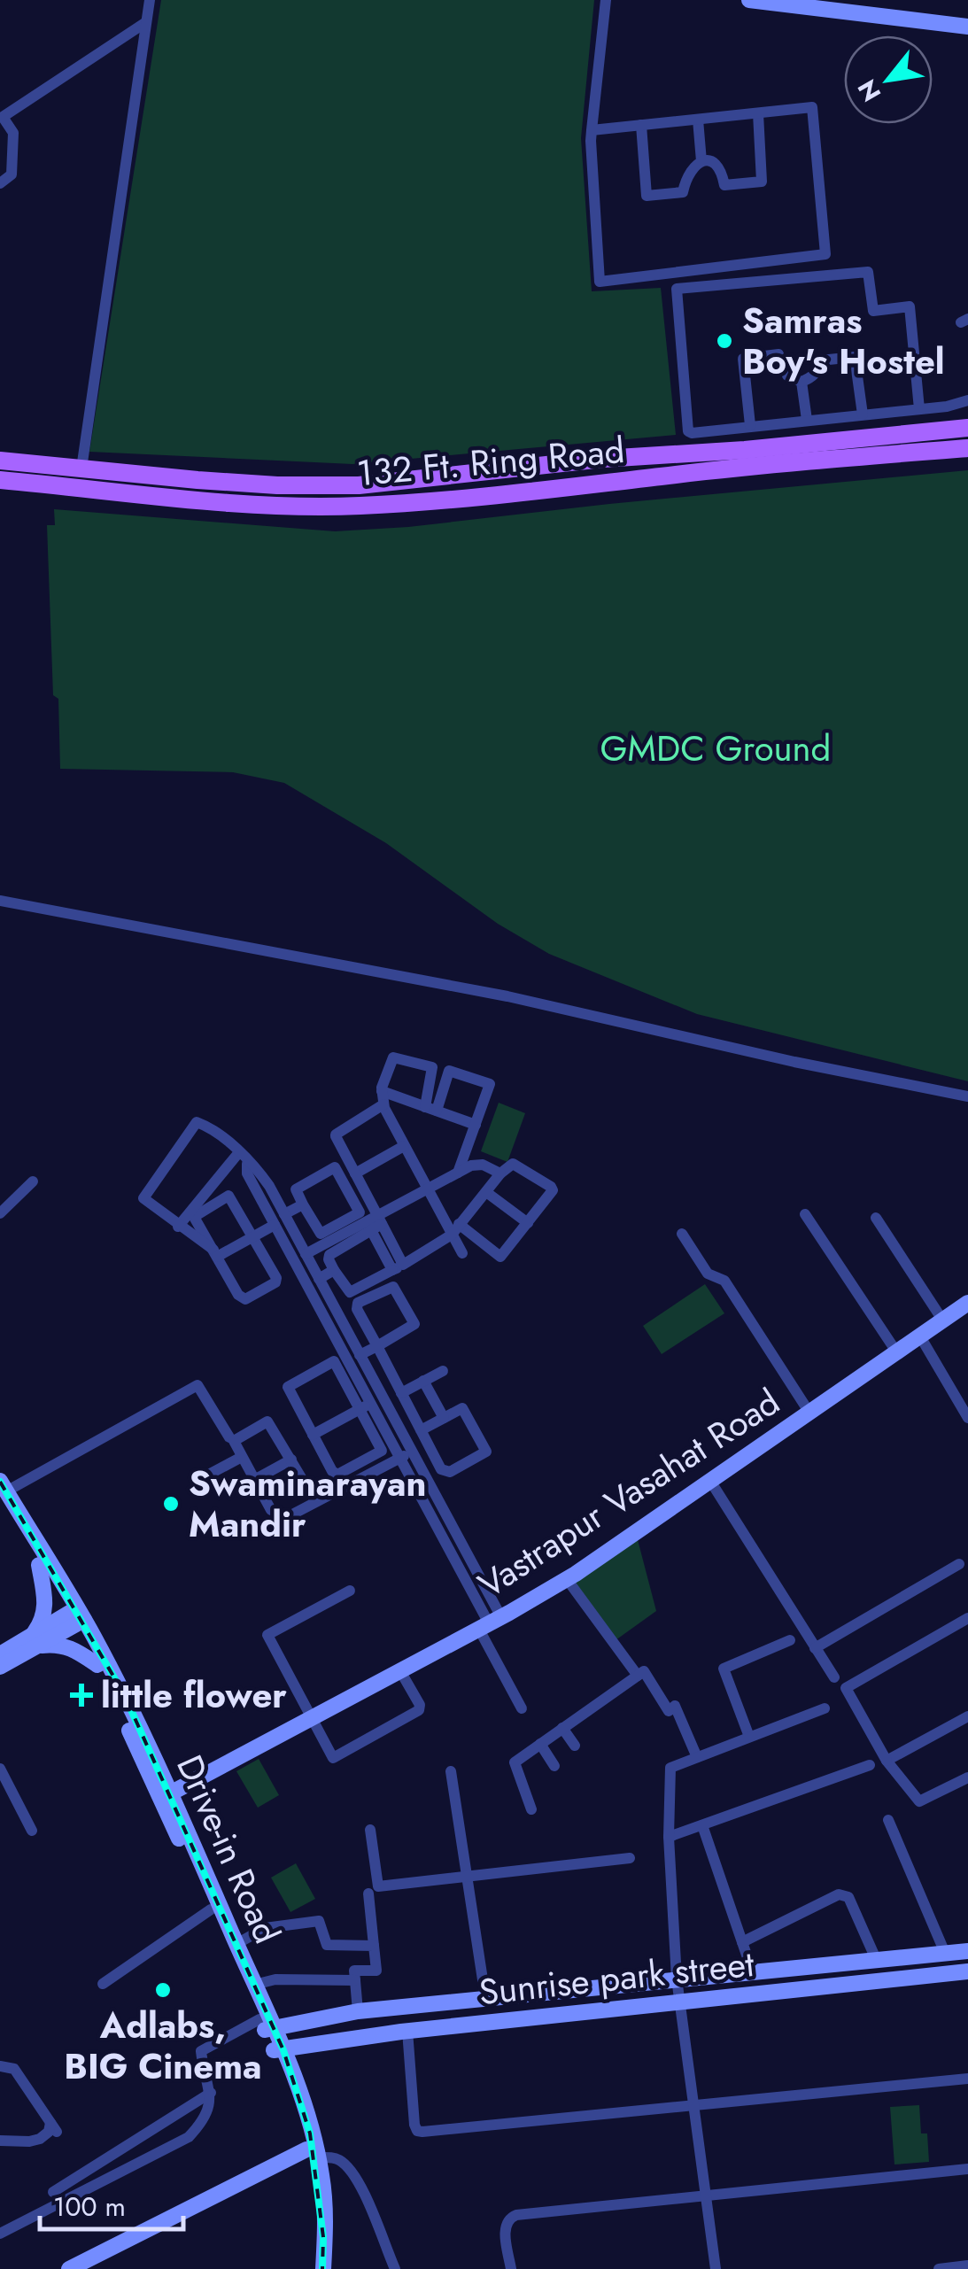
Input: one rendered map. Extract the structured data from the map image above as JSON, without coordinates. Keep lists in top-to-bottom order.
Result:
{
  "streets": {
    "main road": [
      "132 Ft. Ring Road",
      "Vastrapur Vasahat Road",
      "Drive-in Road",
      "Sunrise park street"
    ]
  },
  "crossings": [
    ["Vastrapur Vasahat Road", "Drive-in Road"],
    ["Drive-in Road", "Sunrise park street"]
  ],
  "parks": ["GMDC Ground"],
  "places": {
    "other": ["Samras Boy's Hostel", "Swaminarayan Mandir", "Adlabs, BIG Cinema"],
    "health": ["little flower"]
  },
  "scale_bar": "100 m",
  "north": "bottom left"
}
